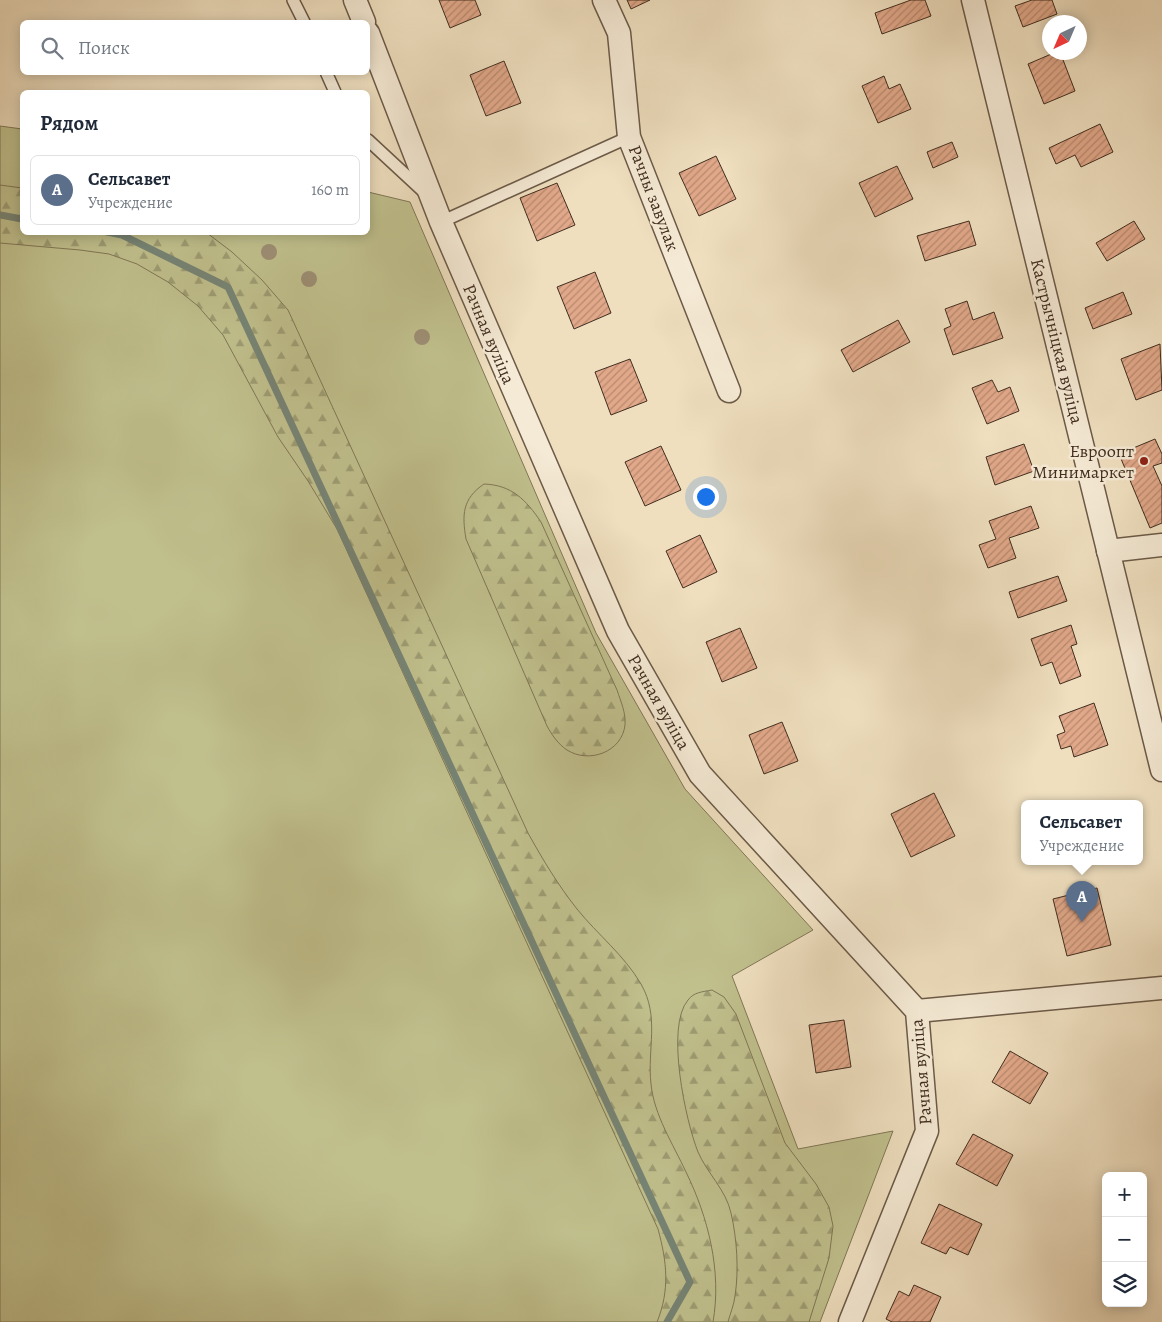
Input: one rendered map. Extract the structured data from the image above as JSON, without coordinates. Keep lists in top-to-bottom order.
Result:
{
  "streets": {
    "street": ["Рачны завулак", "Рачная вуліца", "Кастрычніцкая вуліца"]
  },
  "places": ["Евроопт Минимаркет"],
  "north": "bottom left",
  "page": {
    "search": "Поиск",
    "heading": "Рядом",
    "list": [
      {
        "mark": "A",
        "name": "Сельсавет",
        "note": "Учреждение",
        "value": "160 m"
      }
    ],
    "popup": ["Сельсавет", "Учреждение"],
    "pins": "A",
    "map_buttons": ["+", "−"]
  }
}
